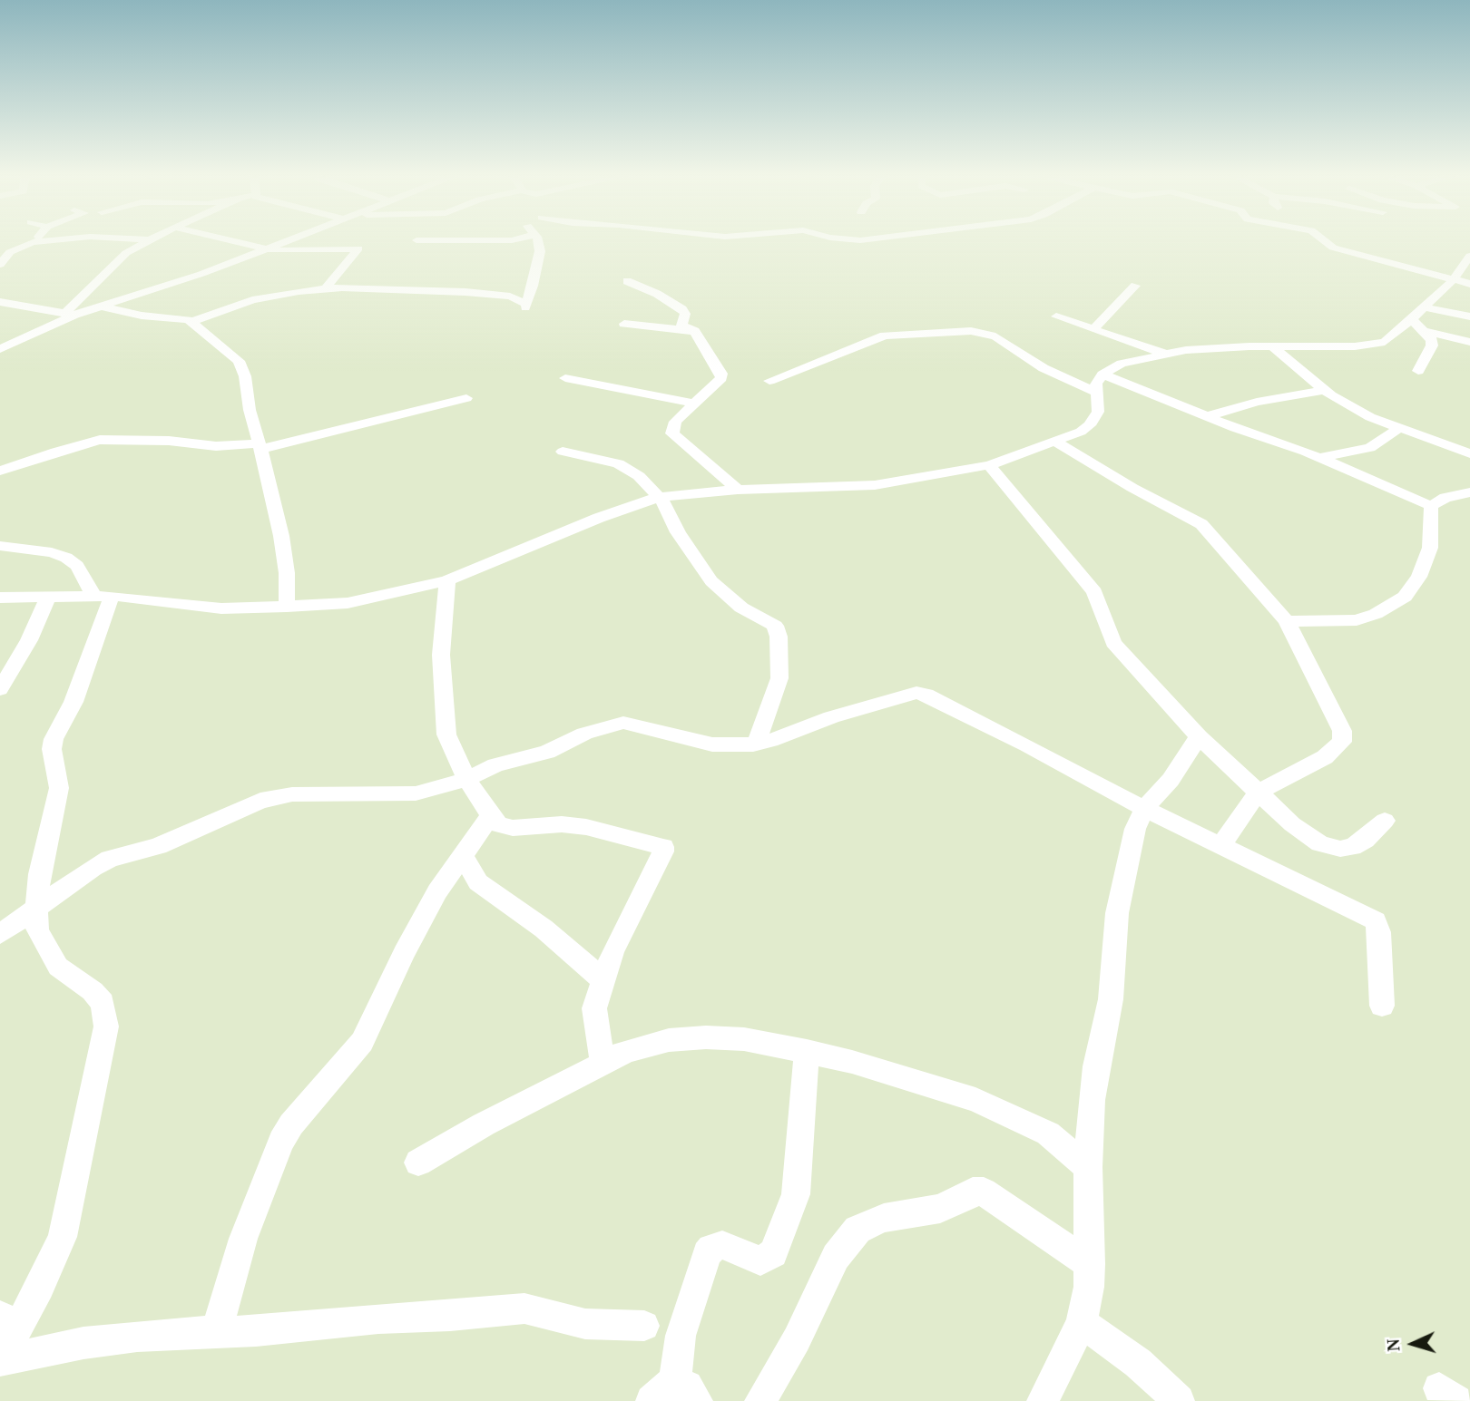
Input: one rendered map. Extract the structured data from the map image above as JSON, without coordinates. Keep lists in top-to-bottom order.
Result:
{
  "north": "left"
}
